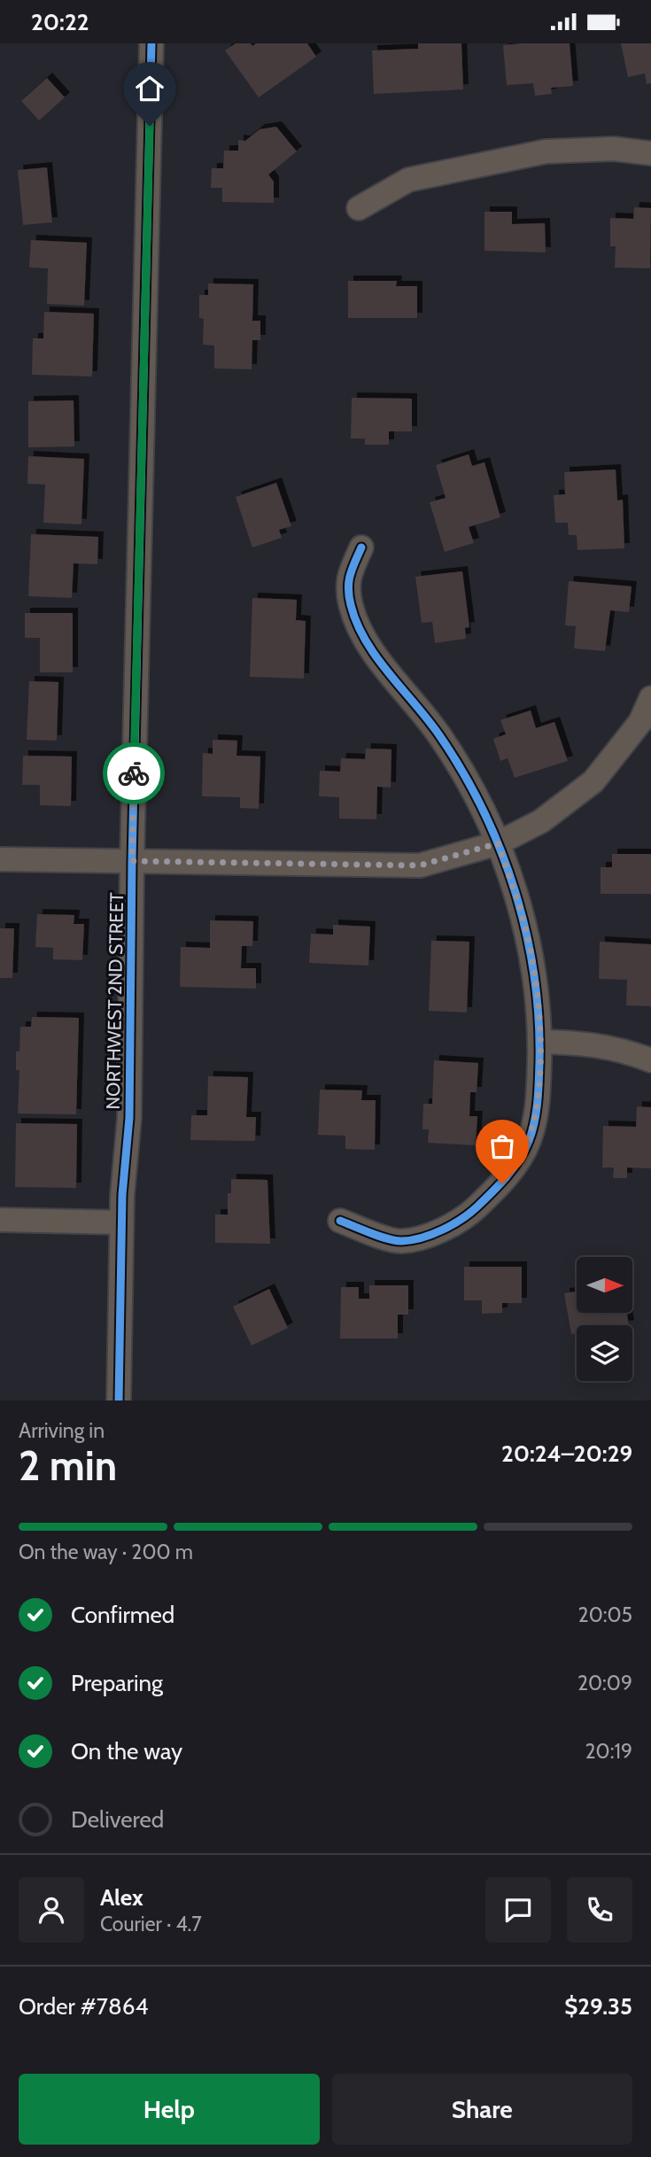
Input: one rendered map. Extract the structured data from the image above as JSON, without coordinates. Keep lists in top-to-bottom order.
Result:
{
  "streets": {
    "street": ["NORTHWEST 2ND STREET"]
  },
  "north": "right",
  "page": {
    "status": "20:22",
    "heading": ["2 min", "Arriving in", "20:24–20:29"],
    "panel": [
      "Alex",
      "Courier · 4.7",
      "Order #7864",
      "$29.35"
    ],
    "bar": "On the way · 200 m",
    "list": [
      ["Confirmed", "20:05"],
      ["Preparing", "20:09"],
      ["On the way", "20:19"],
      "Delivered"
    ],
    "buttons": ["Help", "Share"]
  }
}
